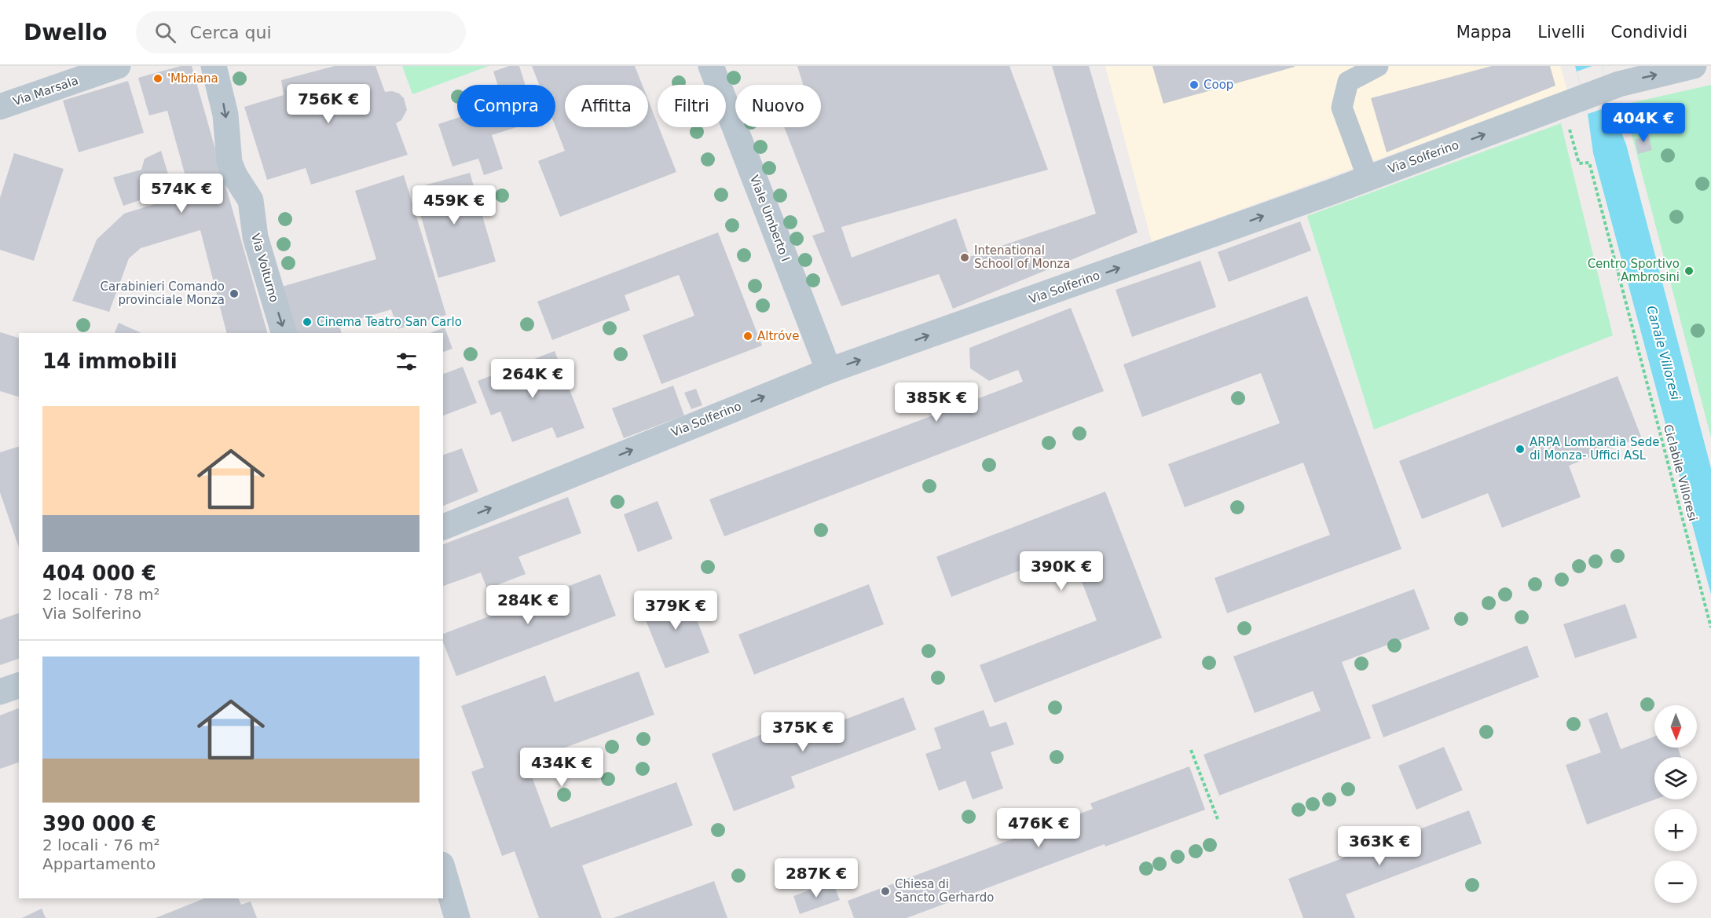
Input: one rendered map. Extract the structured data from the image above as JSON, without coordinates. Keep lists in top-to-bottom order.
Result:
{
  "streets": {
    "street": [
      "Via Marsala",
      "Via Solferino",
      "Viale Umberto I",
      "Via Volturno"
    ],
    "path": ["Ciclabile Villoresi"]
  },
  "crossings": [
    ["Via Solferino", "Viale Umberto I"]
  ],
  "one_way": ["Via Solferino", "Via Volturno"],
  "water": ["Canale Villoresi"],
  "places": [
    "'Mbriana",
    "Coop",
    "Intenational School of Monza",
    "Centro Sportivo Ambrosini",
    "Carabinieri Comando provinciale Monza",
    "Cinema Teatro San Carlo",
    "Altróve",
    "ARPA Lombardia Sede di Monza- Uffici ASL",
    "Chiesa di Sancto Gerhardo"
  ],
  "north": "bottom",
  "page": {
    "header": "Dwello",
    "search": "Cerca qui",
    "nav": ["Mappa", "Livelli", "Condividi"],
    "price": [
      "756K €",
      "404K €",
      "574K €",
      "459K €",
      "264K €",
      "385K €",
      "390K €",
      "284K €",
      "379K €",
      "375K €",
      "434K €",
      "476K €",
      "363K €",
      "287K €"
    ],
    "chip": [
      "Compra",
      "Affitta",
      "Filtri",
      "Nuovo"
    ],
    "heading": "14 immobili",
    "list": [
      {
        "name": "404 000 €",
        "note": "2 locali · 78 m² · Via Solferino"
      },
      {
        "name": "390 000 €",
        "note": "2 locali · 76 m² · Appartamento"
      }
    ],
    "map_buttons": ["+", "−"]
  }
}
